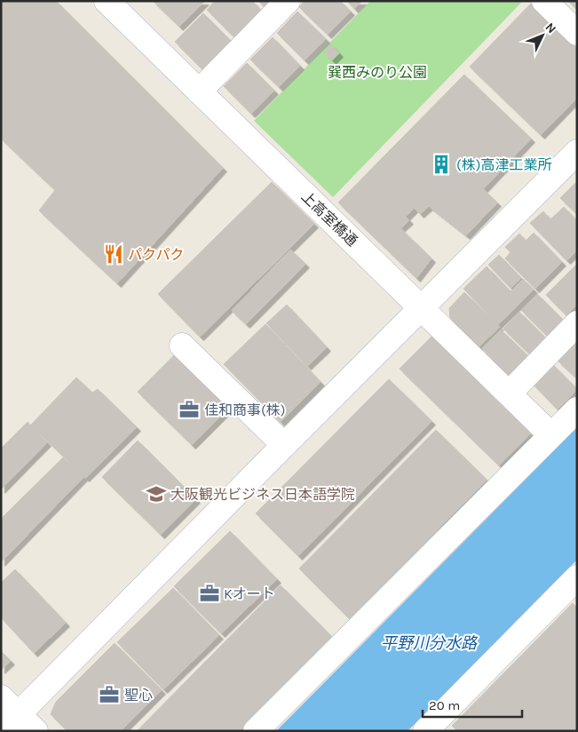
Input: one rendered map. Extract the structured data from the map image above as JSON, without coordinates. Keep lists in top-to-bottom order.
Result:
{
  "streets": {
    "street": ["上高室橋通"]
  },
  "water": ["平野川分水路"],
  "parks": ["巽西みのり公園"],
  "places": {
    "building": ["(株)高津工業所"],
    "restaurant": ["パクパク"],
    "office": ["佳和商事(株)", "Kオート", "聖心"],
    "school or university": ["大阪観光ビジネス日本語学院"]
  },
  "scale_bar": "20 m",
  "north": "top right"
}
